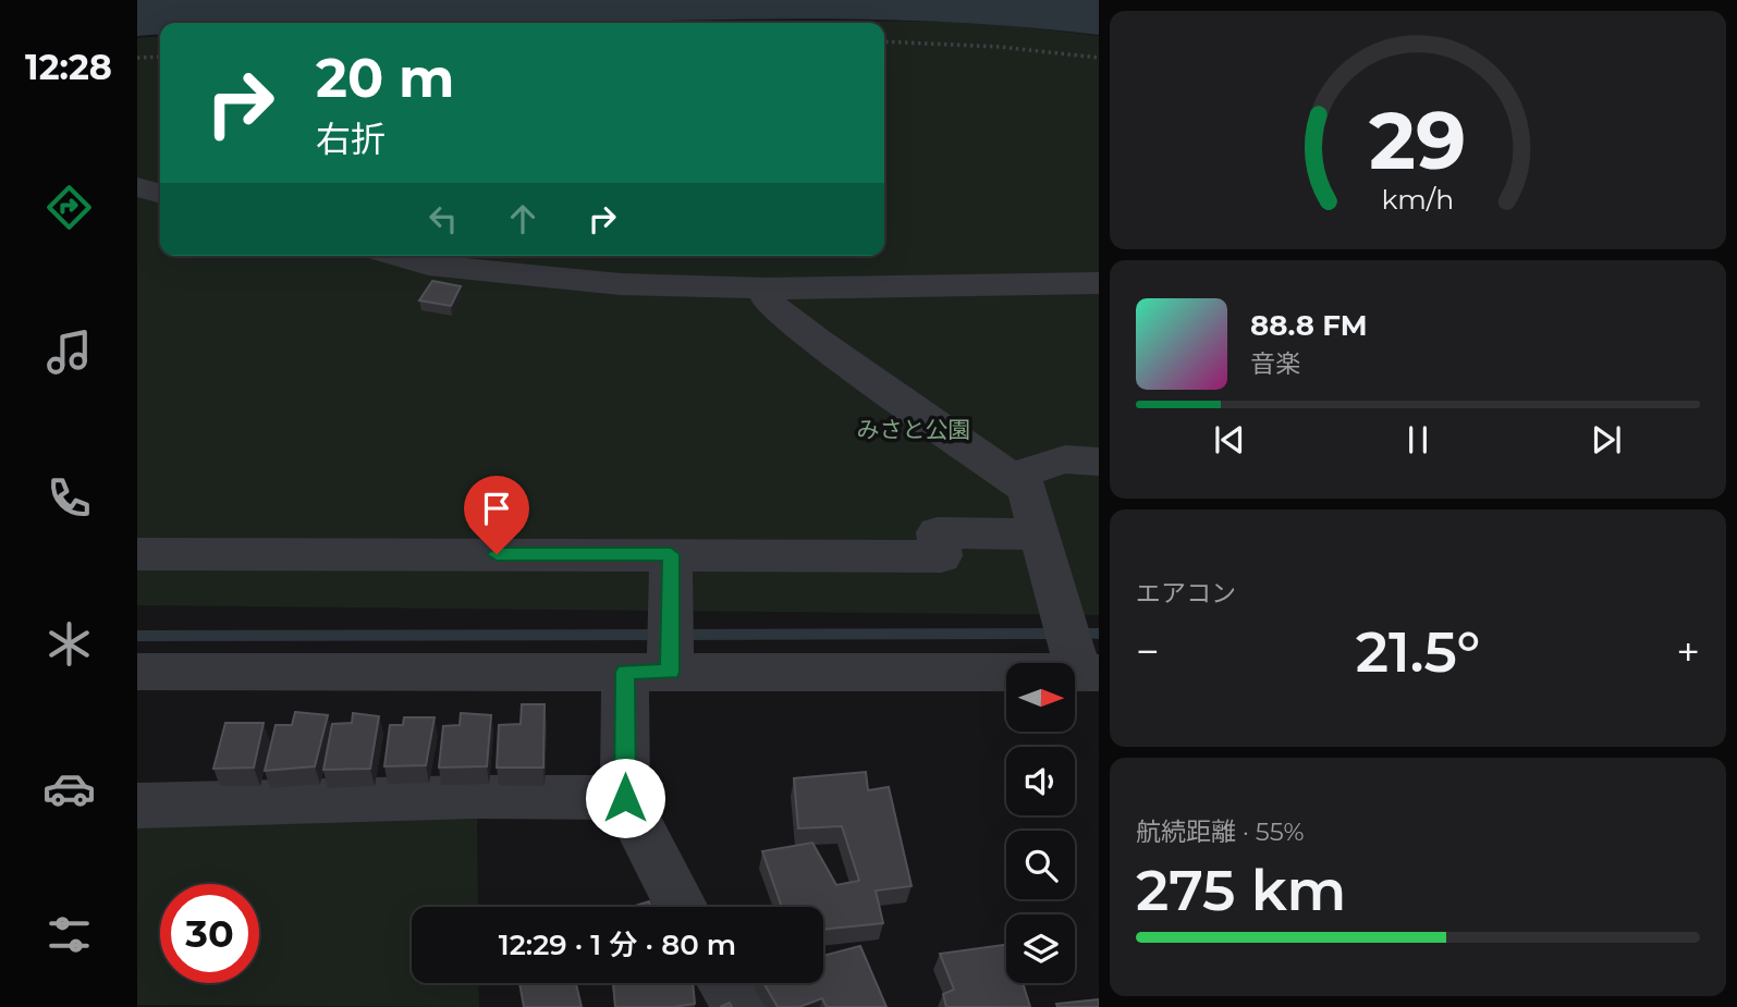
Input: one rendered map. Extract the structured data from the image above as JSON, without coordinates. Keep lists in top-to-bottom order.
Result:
{
  "parks": ["みさと公園"],
  "north": "right",
  "page": {
    "tabs": "12:28",
    "turn": ["20 m", "右折"],
    "song": ["88.8 FM", "音楽"],
    "tile": [
      "エアコン",
      ["航続距離 · 55%", "275 km"]
    ],
    "heat": ["−", "21.5°", "+"],
    "limit": "30",
    "trip": "12:29 · 1 分 · 80 m",
    "gauge": ["29", "km/h"]
  }
}
